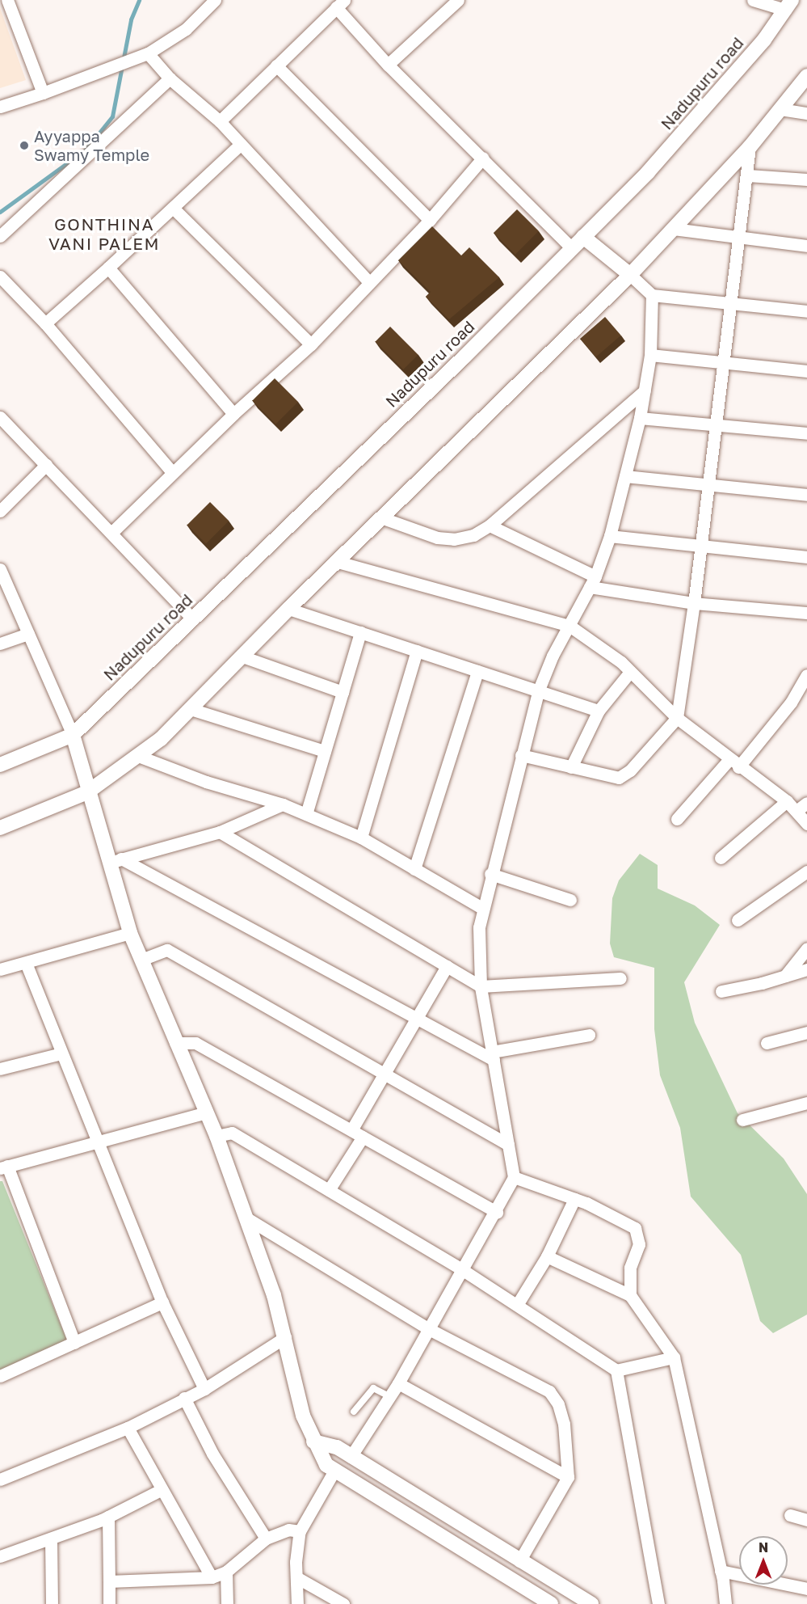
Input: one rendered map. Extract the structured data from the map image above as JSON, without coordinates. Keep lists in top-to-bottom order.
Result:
{
  "streets": {
    "street": ["Nadupuru road"]
  },
  "districts": ["GONTHINA VANI PALEM"],
  "places": ["Ayyappa Swamy Temple"],
  "north": "top"
}
